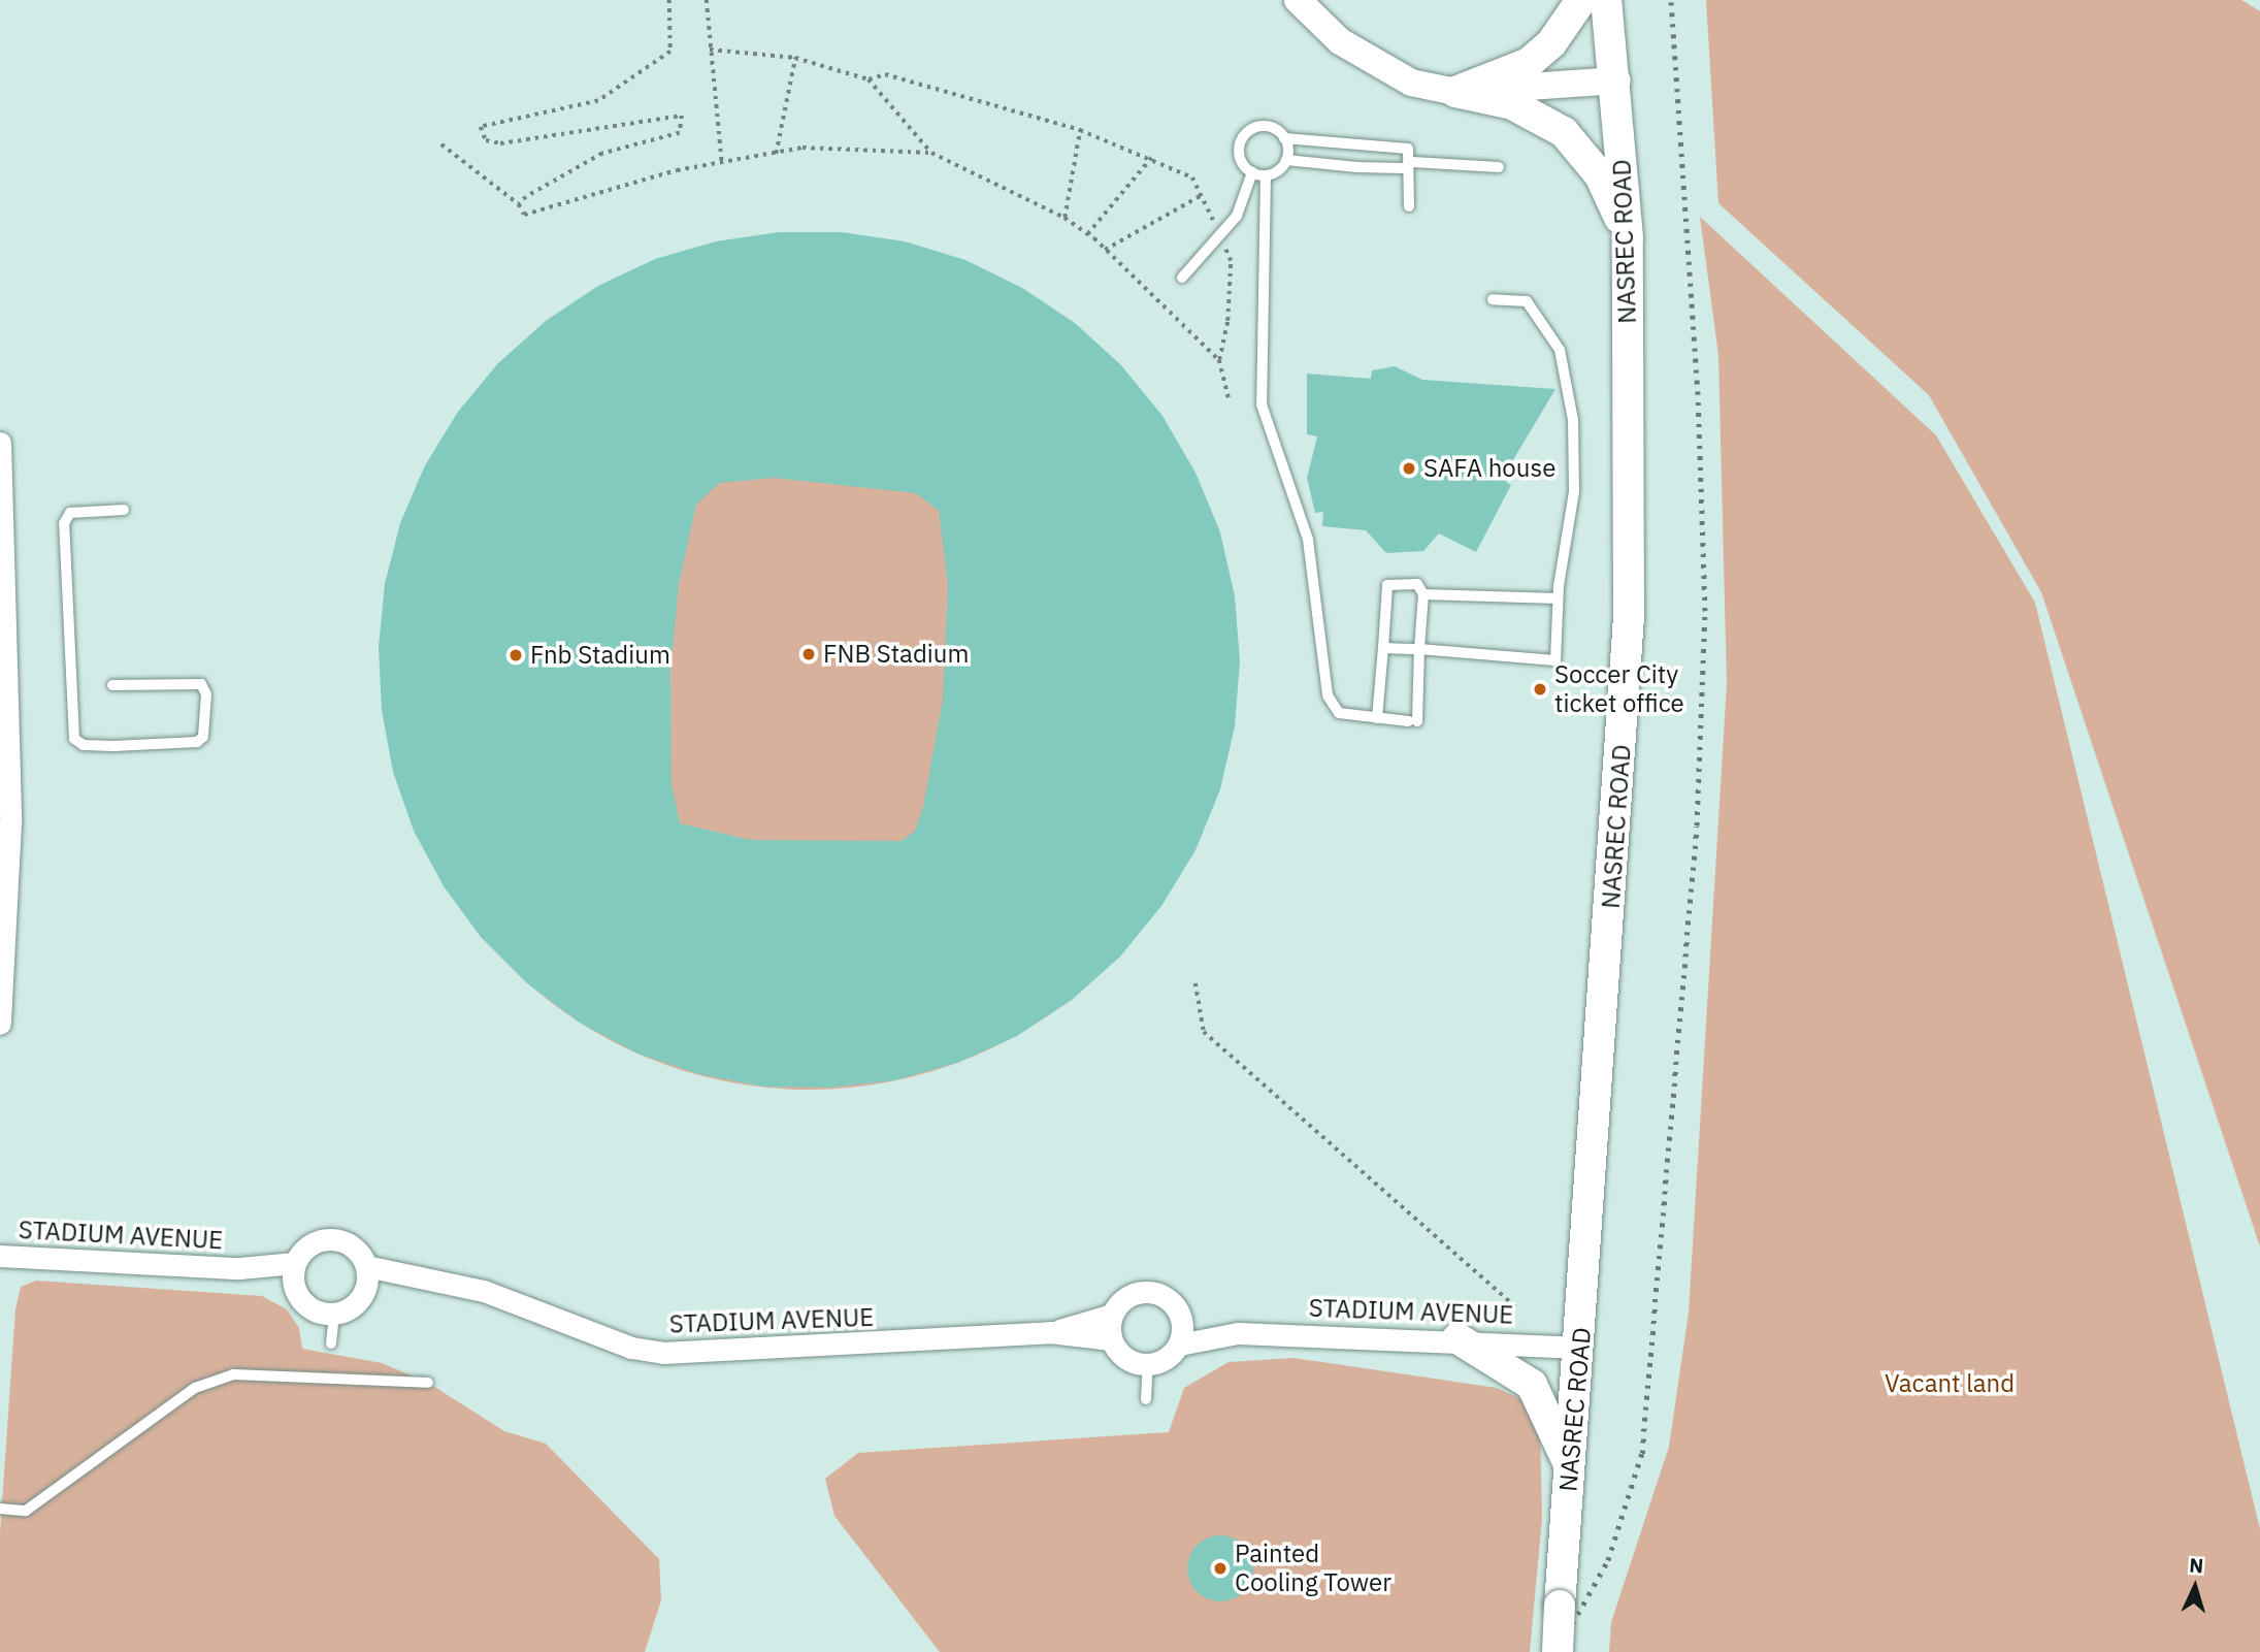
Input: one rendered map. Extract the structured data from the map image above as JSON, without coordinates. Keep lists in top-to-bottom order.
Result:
{
  "streets": {
    "main road": ["NASREC ROAD"],
    "street": ["STADIUM AVENUE"]
  },
  "crossings": [
    ["NASREC ROAD", "STADIUM AVENUE"]
  ],
  "parks": ["Vacant land"],
  "places": [
    "SAFA house",
    "FNB Stadium",
    "Fnb Stadium",
    "Soccer City ticket office",
    "Painted Cooling Tower"
  ],
  "north": "top"
}
